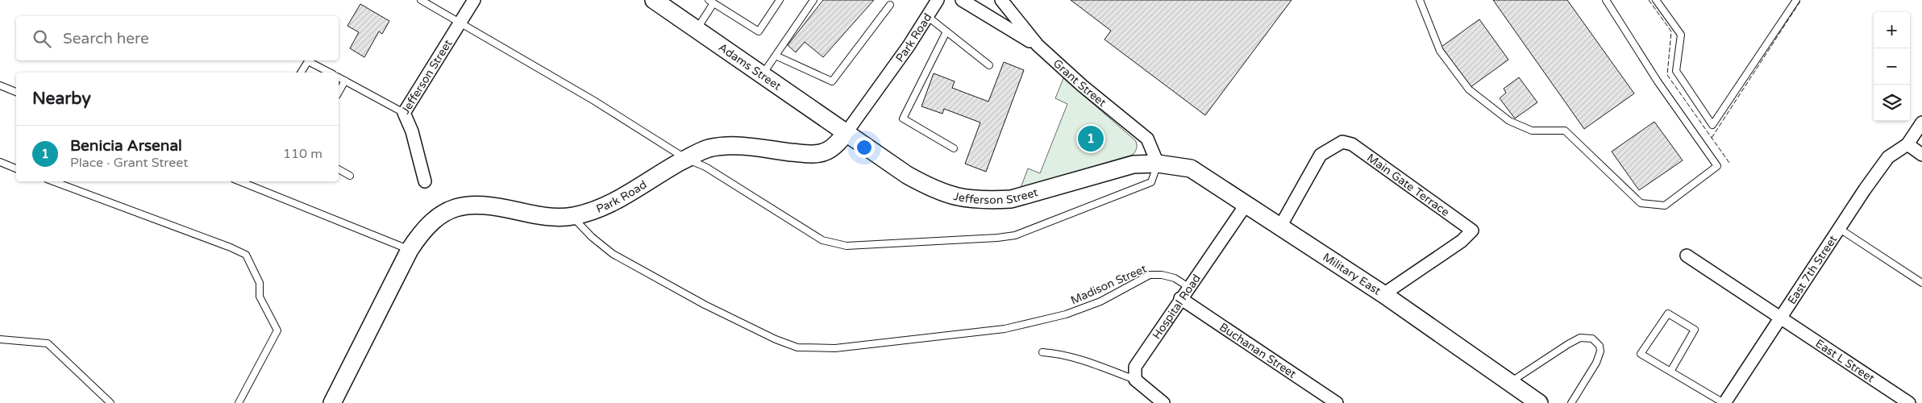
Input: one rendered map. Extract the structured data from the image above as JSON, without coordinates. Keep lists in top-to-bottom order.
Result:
{
  "streets": {
    "street": [
      "Park Road",
      "Adams Street",
      "Jefferson Street",
      "Grant Street",
      "Main Gate Terrace",
      "East 7th Street",
      "Military East",
      "Hospital Road",
      "Buchanan Street",
      "East L Street"
    ],
    "lane": ["Madison Street"]
  },
  "crossings": [
    ["Park Road", "Adams Street"],
    ["Park Road", "Jefferson Street"],
    ["Park Road", "Madison Street"],
    ["Adams Street", "Jefferson Street"],
    ["Jefferson Street", "Grant Street"],
    ["Jefferson Street", "Military East"],
    ["Grant Street", "Military East"],
    ["Main Gate Terrace", "Military East"],
    ["East 7th Street", "East L Street"],
    ["Military East", "Hospital Road"],
    ["Madison Street", "Hospital Road"],
    ["Hospital Road", "Buchanan Street"]
  ],
  "page": {
    "map_buttons": ["+", "−"],
    "search": "Search here",
    "heading": "Nearby",
    "pins": "1",
    "list": [
      {
        "mark": "1",
        "name": "Benicia Arsenal",
        "note": "Place · Grant Street",
        "value": "110 m"
      }
    ]
  }
}
